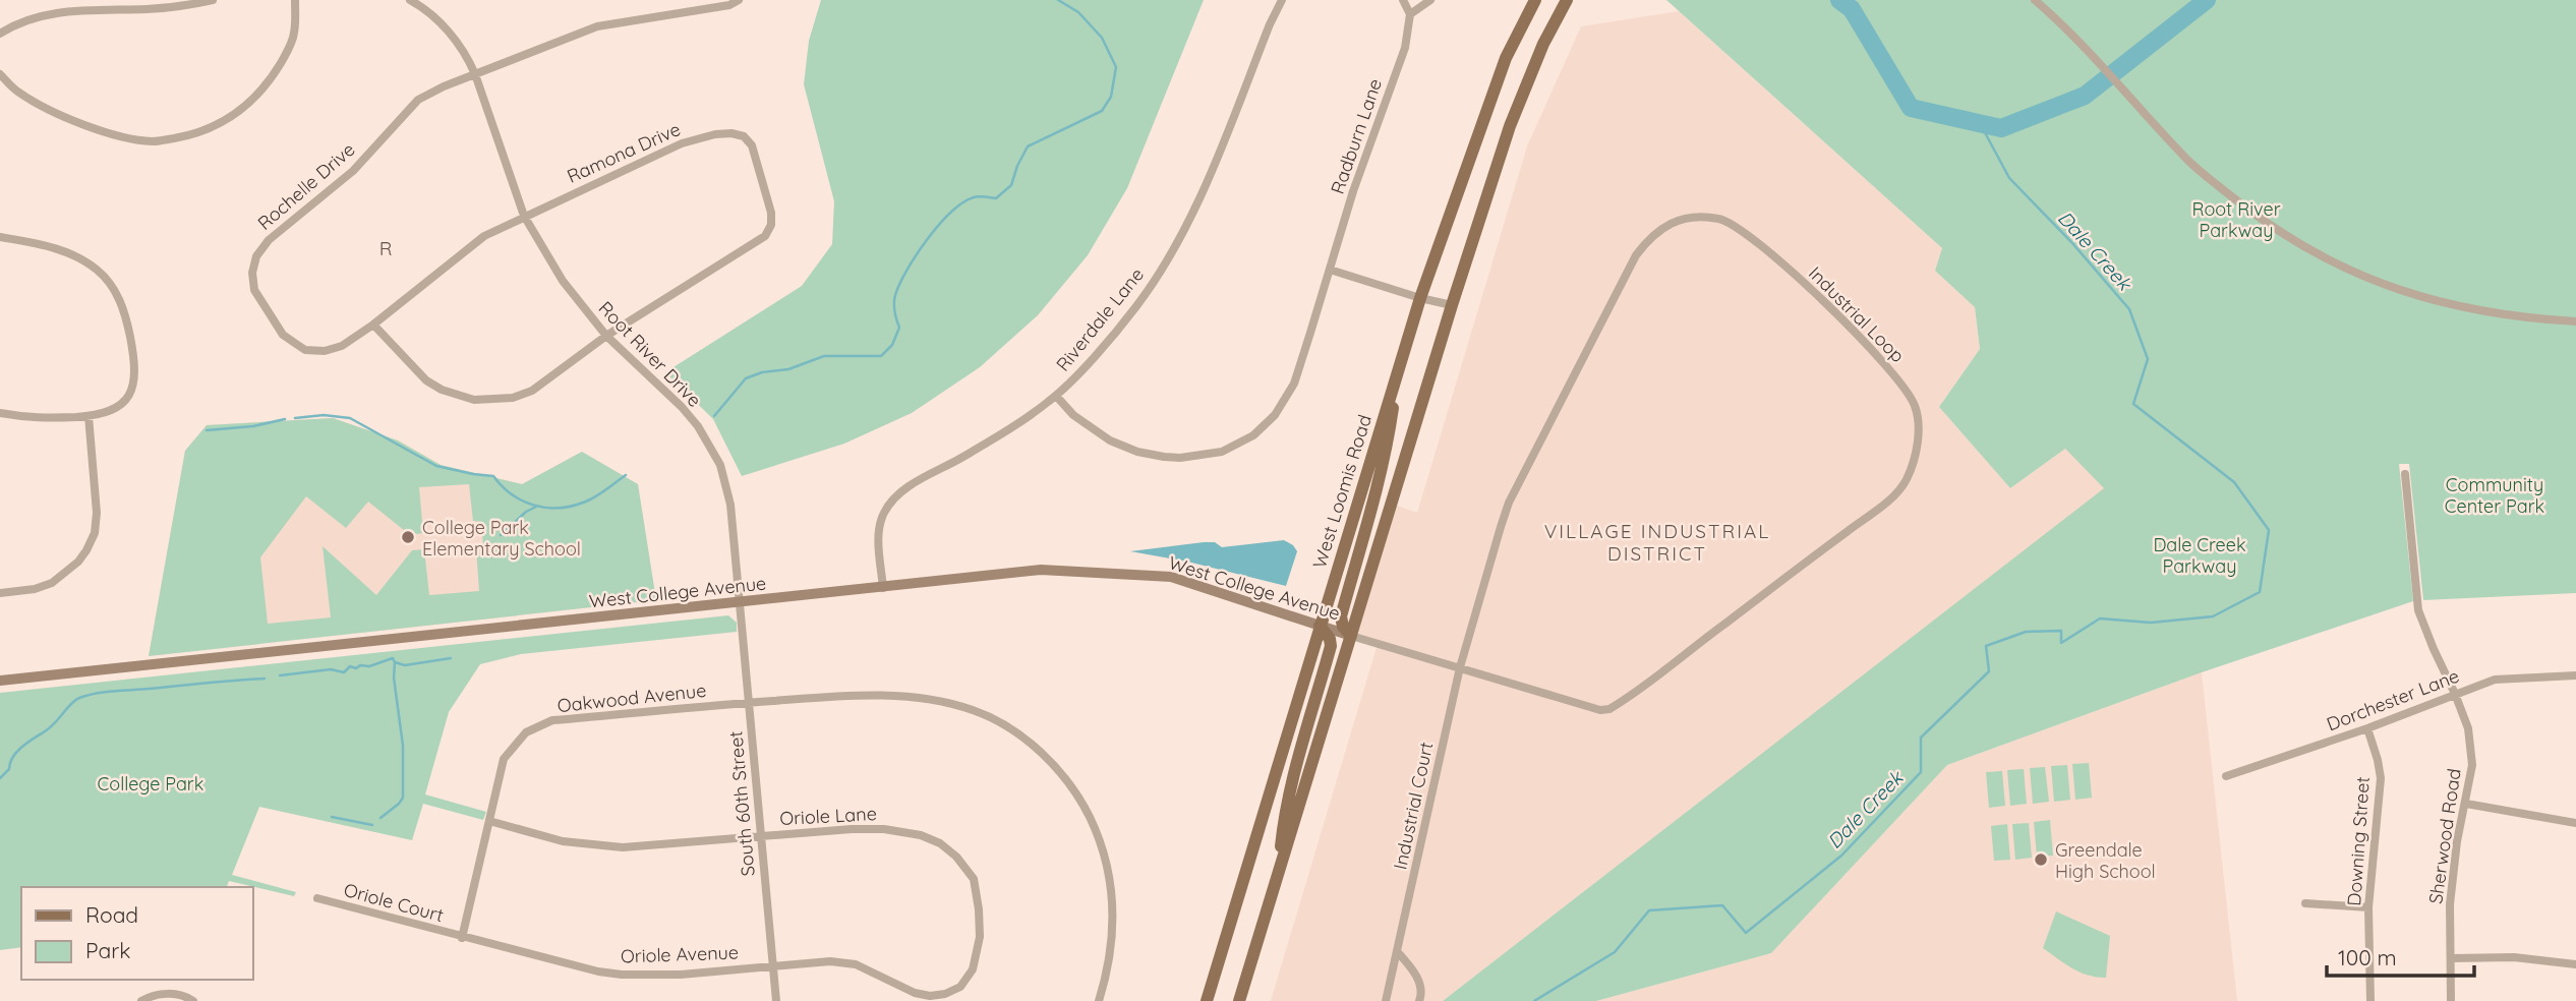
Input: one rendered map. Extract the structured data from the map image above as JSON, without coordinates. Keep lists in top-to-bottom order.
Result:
{
  "streets": {
    "main road": ["West Loomis Road"],
    "street": [
      "Radburn Lane",
      "Ramona Drive",
      "Rochelle Drive",
      "Industrial Loop",
      "Riverdale Lane",
      "Root River Drive",
      "West College Avenue",
      "Oakwood Avenue",
      "Dorchester Lane",
      "South 60th Street",
      "Industrial Court",
      "Oriole Lane",
      "Sherwood Road",
      "Downing Street",
      "Oriole Court",
      "Oriole Avenue"
    ]
  },
  "crossings": [
    ["Radburn Lane", "Riverdale Lane"],
    ["Ramona Drive", "Rochelle Drive"],
    ["Ramona Drive", "Root River Drive"],
    ["Rochelle Drive", "Root River Drive"],
    ["Industrial Loop", "West College Avenue"],
    ["Industrial Loop", "Industrial Court"],
    ["Riverdale Lane", "West College Avenue"],
    ["Root River Drive", "West College Avenue"],
    ["Root River Drive", "South 60th Street"],
    ["West Loomis Road", "West College Avenue"],
    ["West College Avenue", "South 60th Street"],
    ["Oakwood Avenue", "South 60th Street"],
    ["Oakwood Avenue", "Oriole Lane"],
    ["Oakwood Avenue", "Oriole Court"],
    ["Oakwood Avenue", "Oriole Avenue"],
    ["Dorchester Lane", "Sherwood Road"],
    ["Dorchester Lane", "Downing Street"],
    ["South 60th Street", "Oriole Lane"],
    ["South 60th Street", "Oriole Avenue"],
    ["Oriole Lane", "Oriole Avenue"],
    ["Oriole Court", "Oriole Avenue"]
  ],
  "districts": ["R", "VILLAGE INDUSTRIAL DISTRICT"],
  "water": ["Dale Creek"],
  "parks": [
    "Root River Parkway",
    "Community Center Park",
    "Dale Creek Parkway",
    "College Park"
  ],
  "places": ["College Park Elementary School", "Greendale High School"],
  "legend": ["Road", "Park"],
  "scale_bar": "100 m"
}
